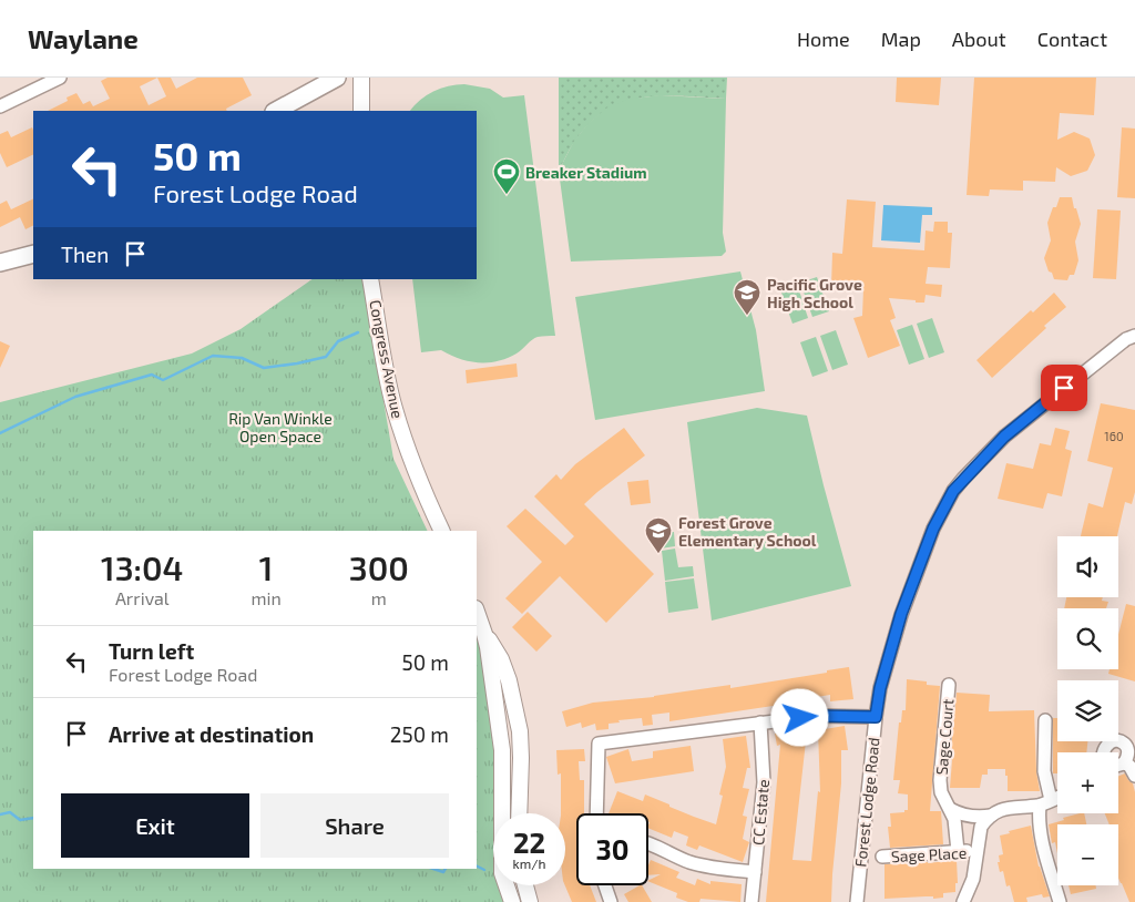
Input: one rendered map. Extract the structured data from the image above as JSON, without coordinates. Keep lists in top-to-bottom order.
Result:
{
  "streets": {
    "street": [
      "Congress Avenue",
      "Sage Court",
      "Forest Lodge Road",
      "CC Estate",
      "Sage Place"
    ]
  },
  "crossings": [
    ["Sage Court", "Sage Place"]
  ],
  "parks": ["Rip Van Winkle Open Space"],
  "places": {
    "sports": ["Breaker Stadium"],
    "school or university": ["Pacific Grove High School", "Forest Grove Elementary School"]
  },
  "house_numbers": ["160"],
  "page": {
    "header": "Waylane",
    "nav": [
      "Home",
      "Map",
      "About",
      "Contact"
    ],
    "turn": ["50 m", "Forest Lodge Road"],
    "then": "Then",
    "eta": [
      "13:04",
      "Arrival",
      "1",
      "min",
      "300",
      "m"
    ],
    "map_buttons": ["+", "−"],
    "list": [
      {
        "name": "Turn left",
        "note": "Forest Lodge Road",
        "value": "50 m"
      },
      {
        "name": "Arrive at destination",
        "value": "250 m"
      }
    ],
    "buttons": ["Exit", "Share"],
    "speed": "22 km/h",
    "limit": "30"
  }
}
